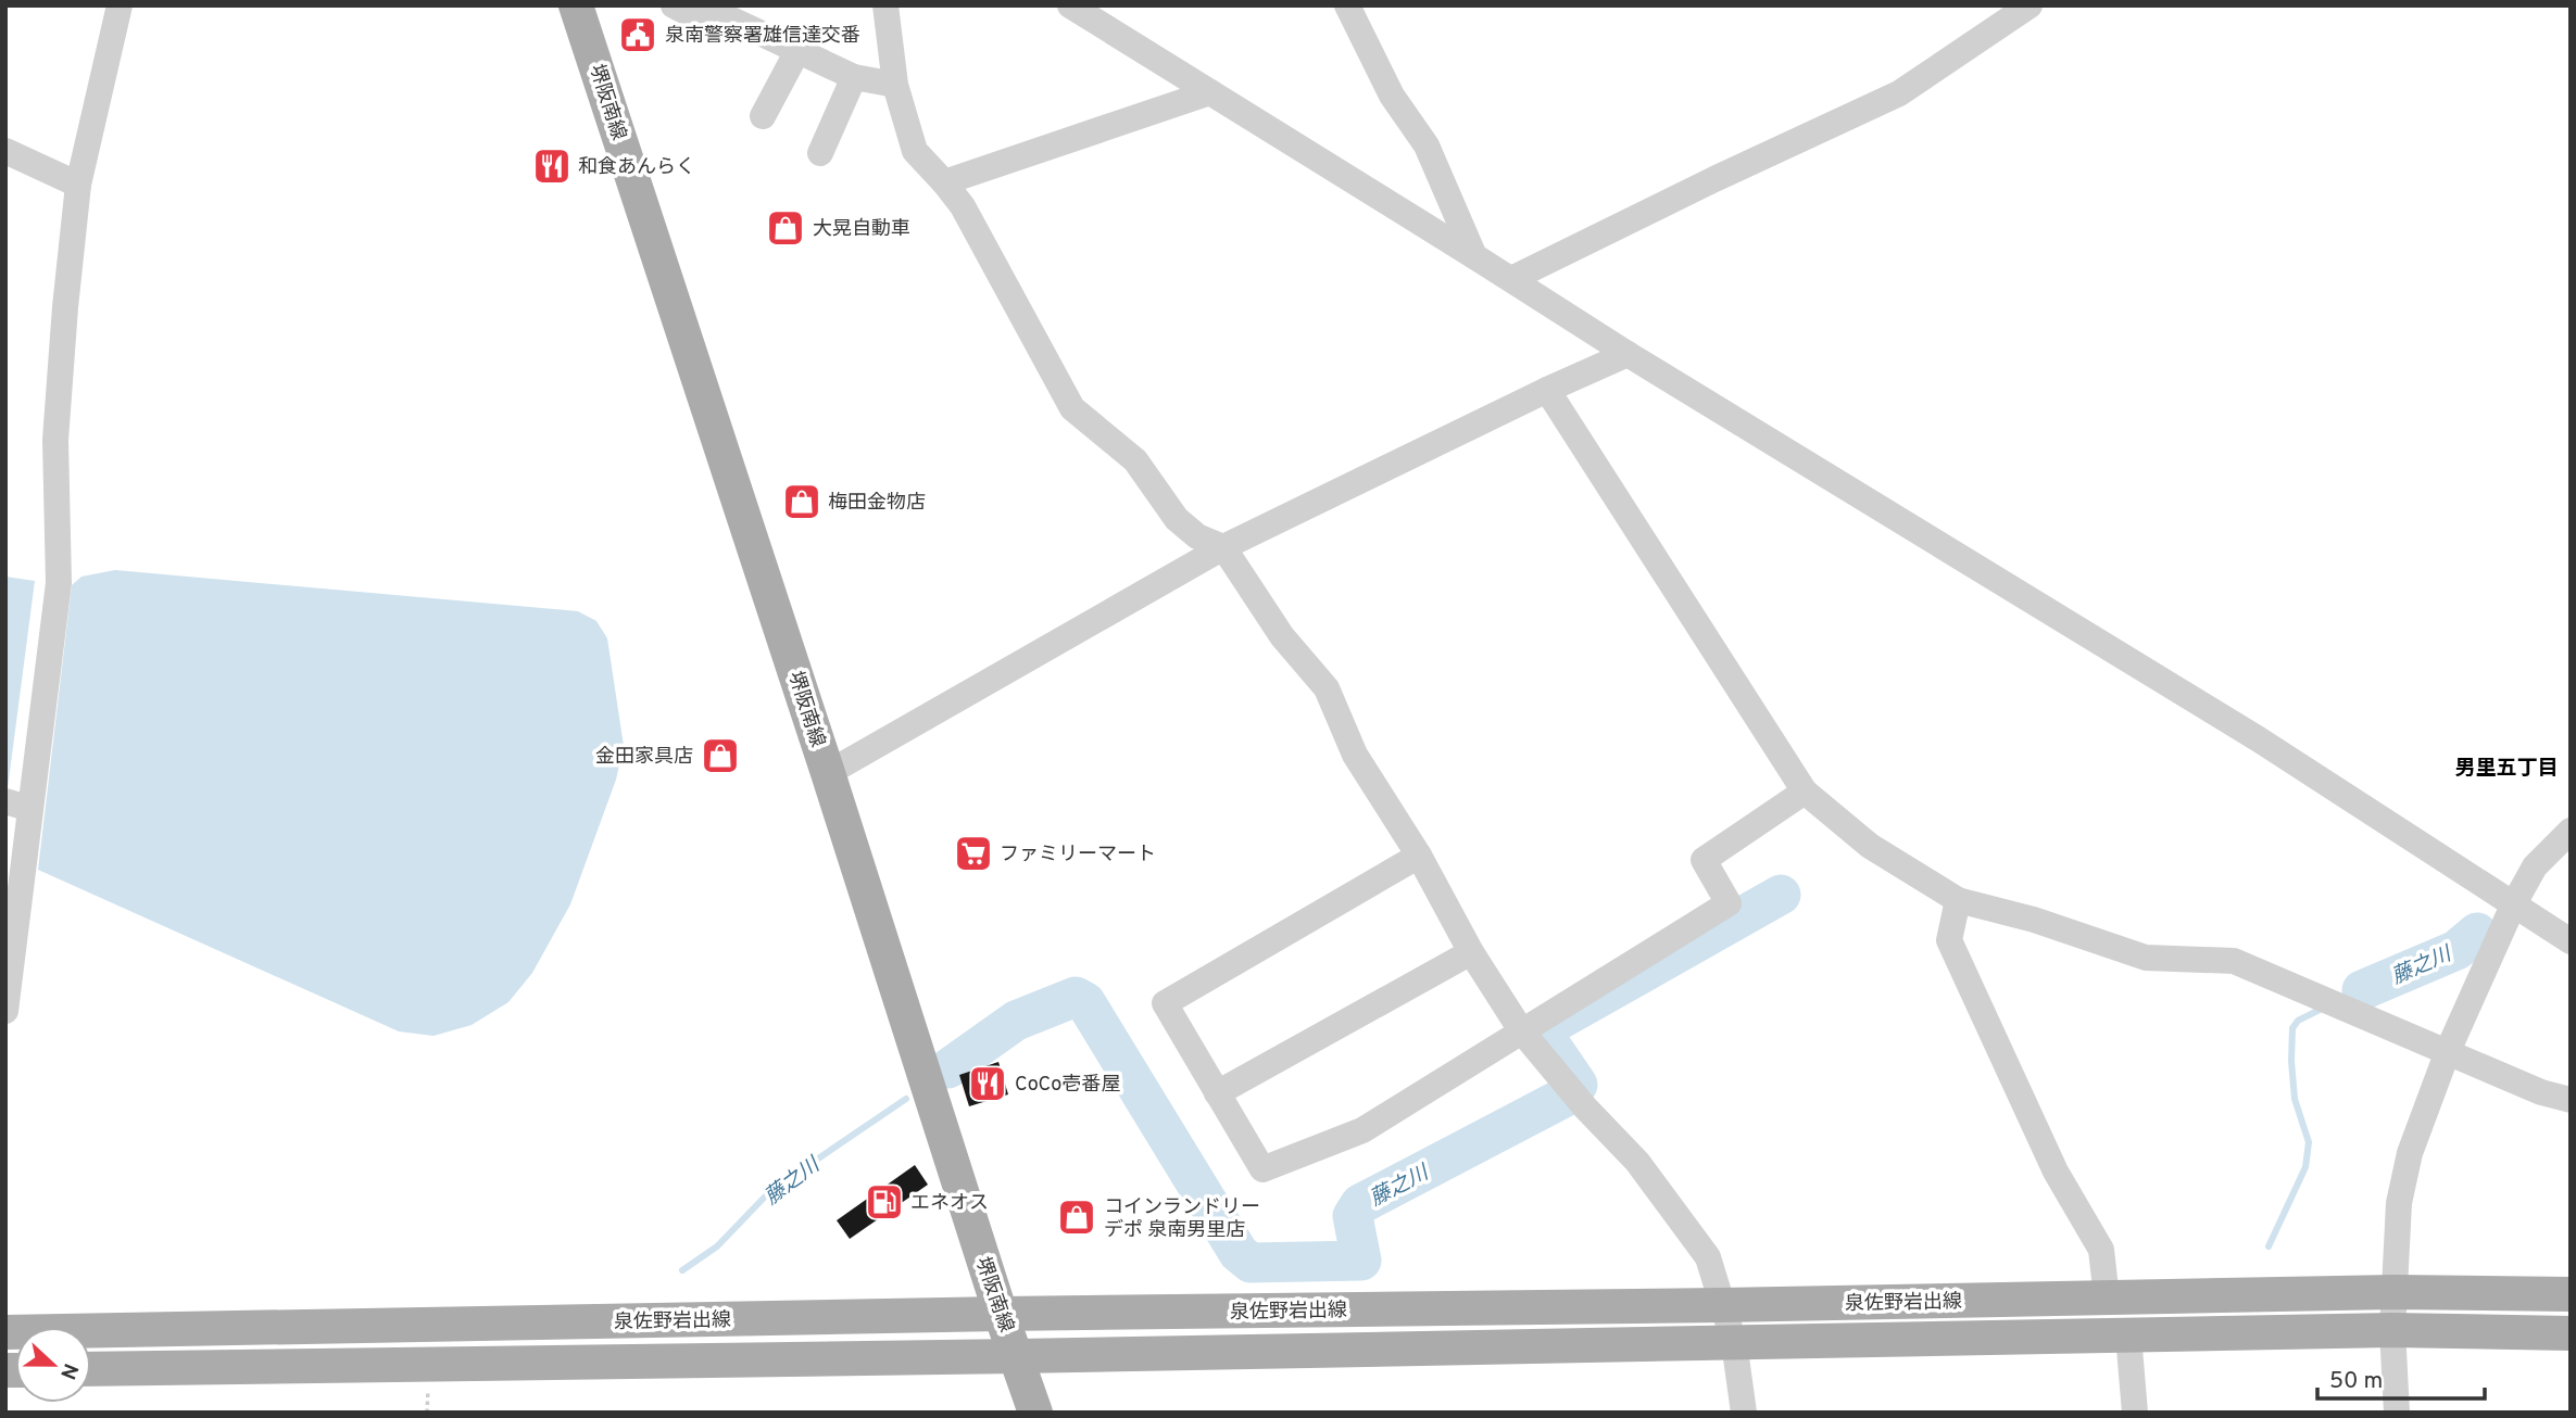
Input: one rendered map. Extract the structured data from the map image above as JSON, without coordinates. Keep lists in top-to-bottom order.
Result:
{
  "streets": {
    "main road": ["堺阪南線", "泉佐野岩出線"]
  },
  "crossings": [
    ["堺阪南線", "泉佐野岩出線"]
  ],
  "districts": ["男里五丁目"],
  "water": ["藤之川"],
  "places": {
    "public building": ["泉南警察署雄信達交番"],
    "restaurant": ["和食あんらく", "CoCo壱番屋"],
    "shop": [
      "大晃自動車",
      "梅田金物店",
      "金田家具店",
      "コインランドリー デポ 泉南男里店"
    ],
    "supermarket": ["ファミリーマート"],
    "fuel station": ["エネオス"]
  },
  "scale_bar": "50 m",
  "north": "right"
}
